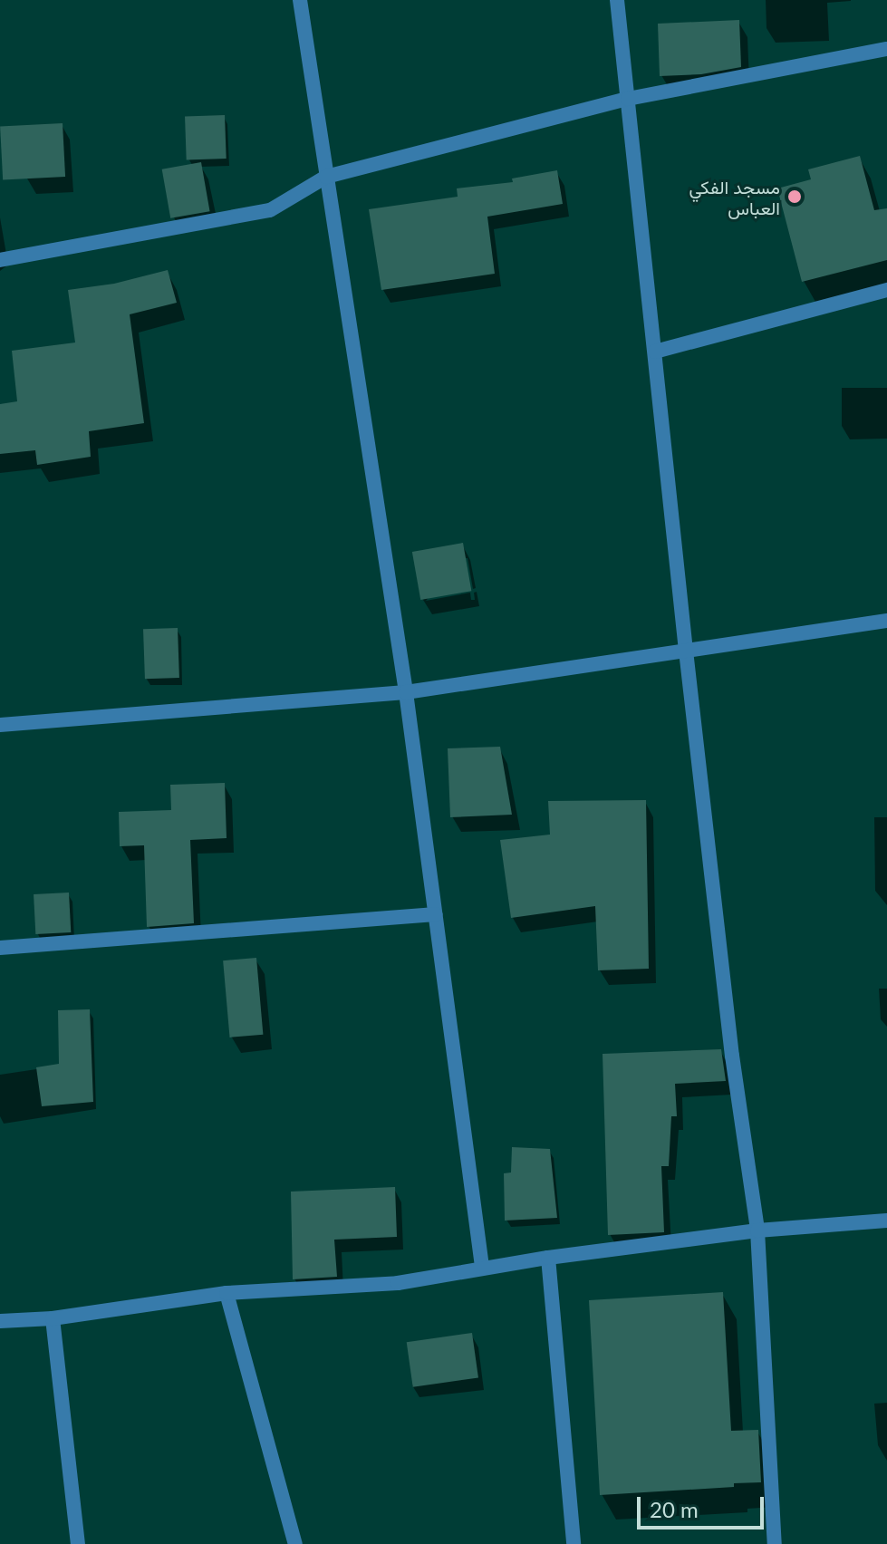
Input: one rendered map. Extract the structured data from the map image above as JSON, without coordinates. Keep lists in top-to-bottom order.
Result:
{
  "places": ["مسجد الفكي العباس"],
  "scale_bar": "20 m"
}
